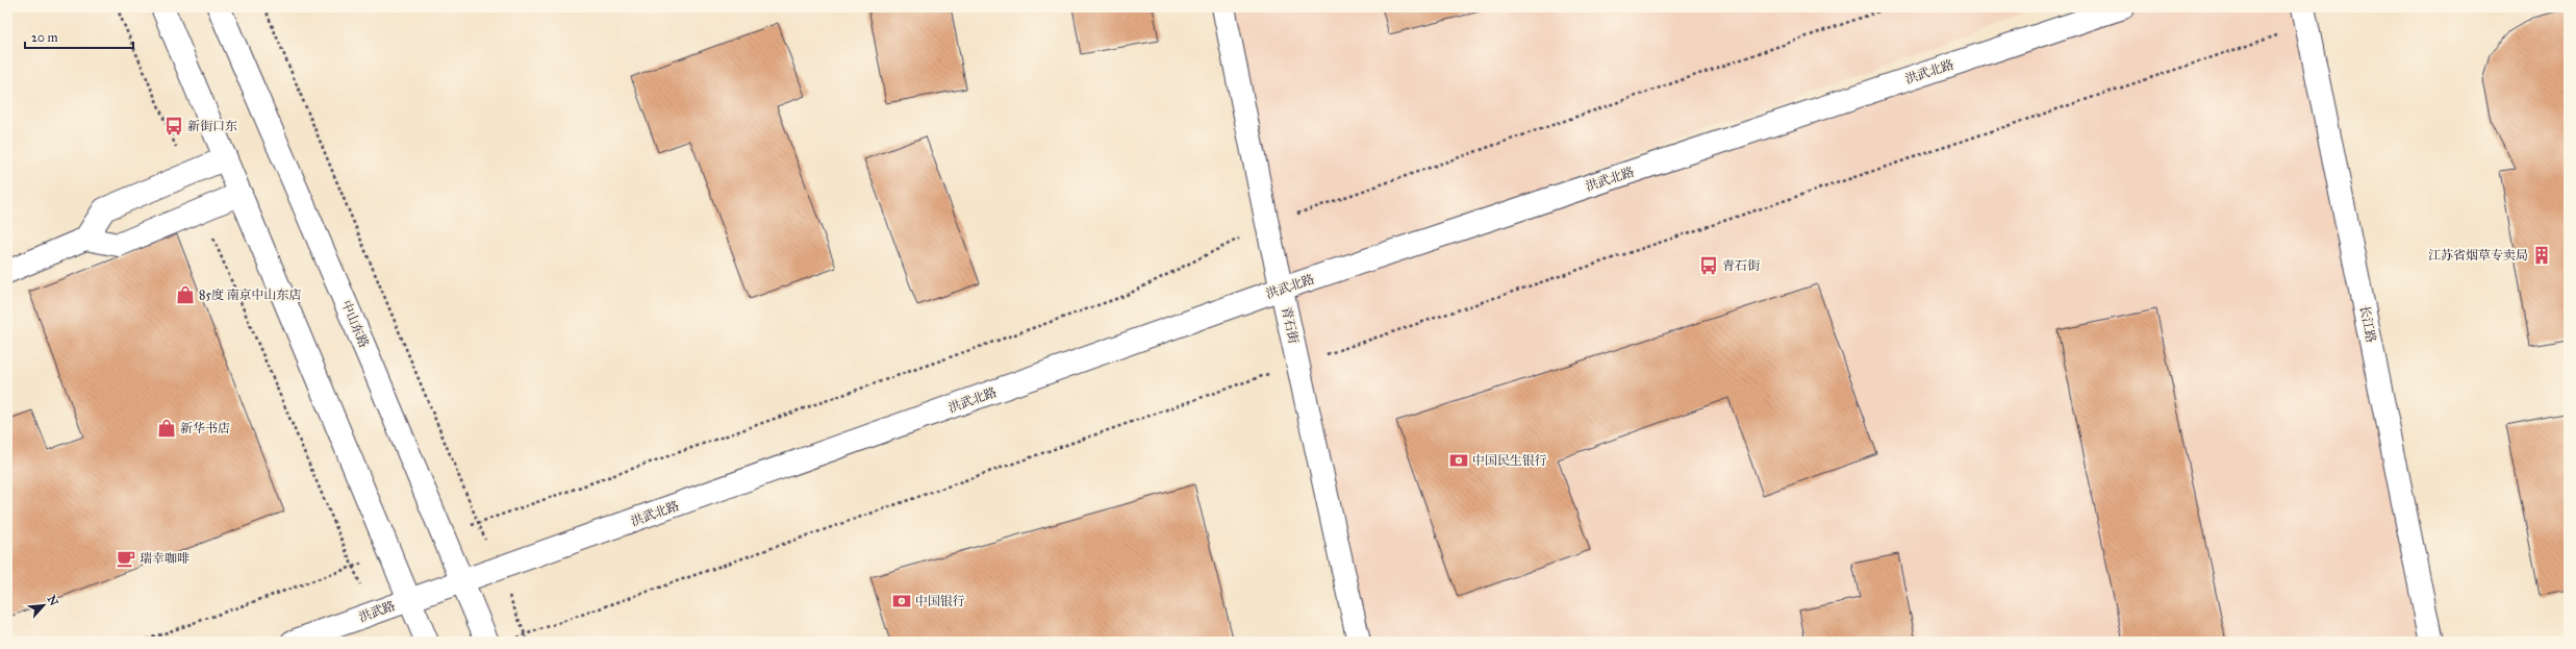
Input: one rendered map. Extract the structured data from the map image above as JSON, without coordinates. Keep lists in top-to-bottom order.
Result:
{
  "streets": {
    "main road": [
      "洪武北路",
      "中山东路",
      "长江路",
      "青石街",
      "洪武路"
    ]
  },
  "crossings": [
    ["洪武北路", "中山东路"],
    ["洪武北路", "青石街"],
    ["洪武北路", "洪武路"],
    ["中山东路", "洪武路"]
  ],
  "places": {
    "bus stop": ["新街口东", "青石街"],
    "building": ["江苏省烟草专卖局"],
    "shop": ["85度 南京中山东店", "新华书店"],
    "bank": ["中国民生银行", "中国银行"],
    "cafe": ["瑞幸咖啡"]
  },
  "scale_bar": "20 m",
  "north": "top right"
}
